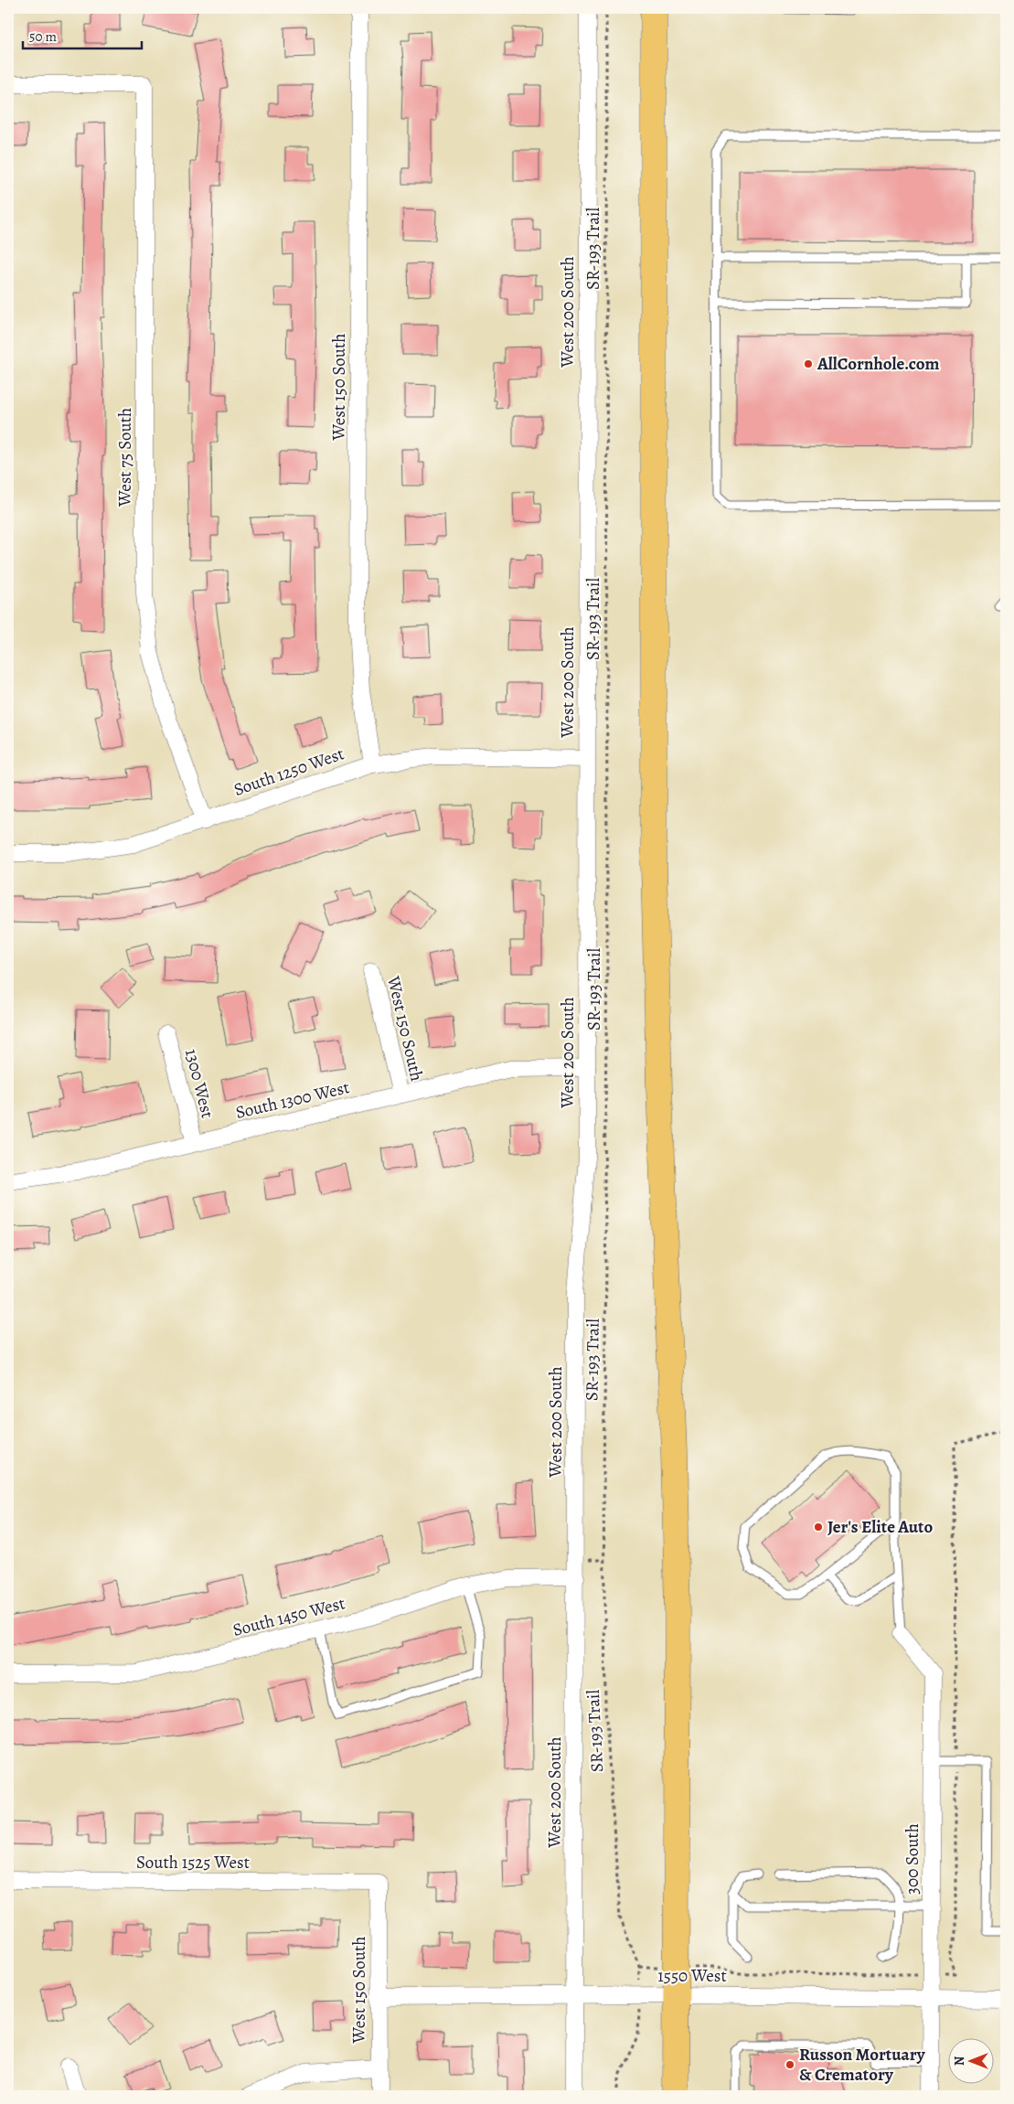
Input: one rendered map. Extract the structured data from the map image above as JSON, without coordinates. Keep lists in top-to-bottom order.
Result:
{
  "streets": {
    "street": [
      "West 200 South",
      "West 150 South",
      "West 75 South",
      "South 1250 West",
      "1300 West",
      "South 1300 West",
      "South 1450 West",
      "300 South",
      "South 1525 West",
      "1550 West"
    ],
    "path": ["SR-193 Trail"]
  },
  "crossings": [
    ["West 200 South", "South 1250 West"],
    ["West 200 South", "South 1300 West"],
    ["West 200 South", "South 1450 West"],
    ["West 200 South", "1550 West"],
    ["West 150 South", "South 1250 West"],
    ["West 150 South", "South 1300 West"],
    ["West 150 South", "South 1525 West"],
    ["West 150 South", "1550 West"],
    ["West 75 South", "South 1250 West"],
    ["1300 West", "South 1300 West"],
    ["300 South", "1550 West"]
  ],
  "places": ["AllCornhole.com", "Jer's Elite Auto", "Russon Mortuary & Crematory"],
  "scale_bar": "50 m",
  "north": "left"
}
